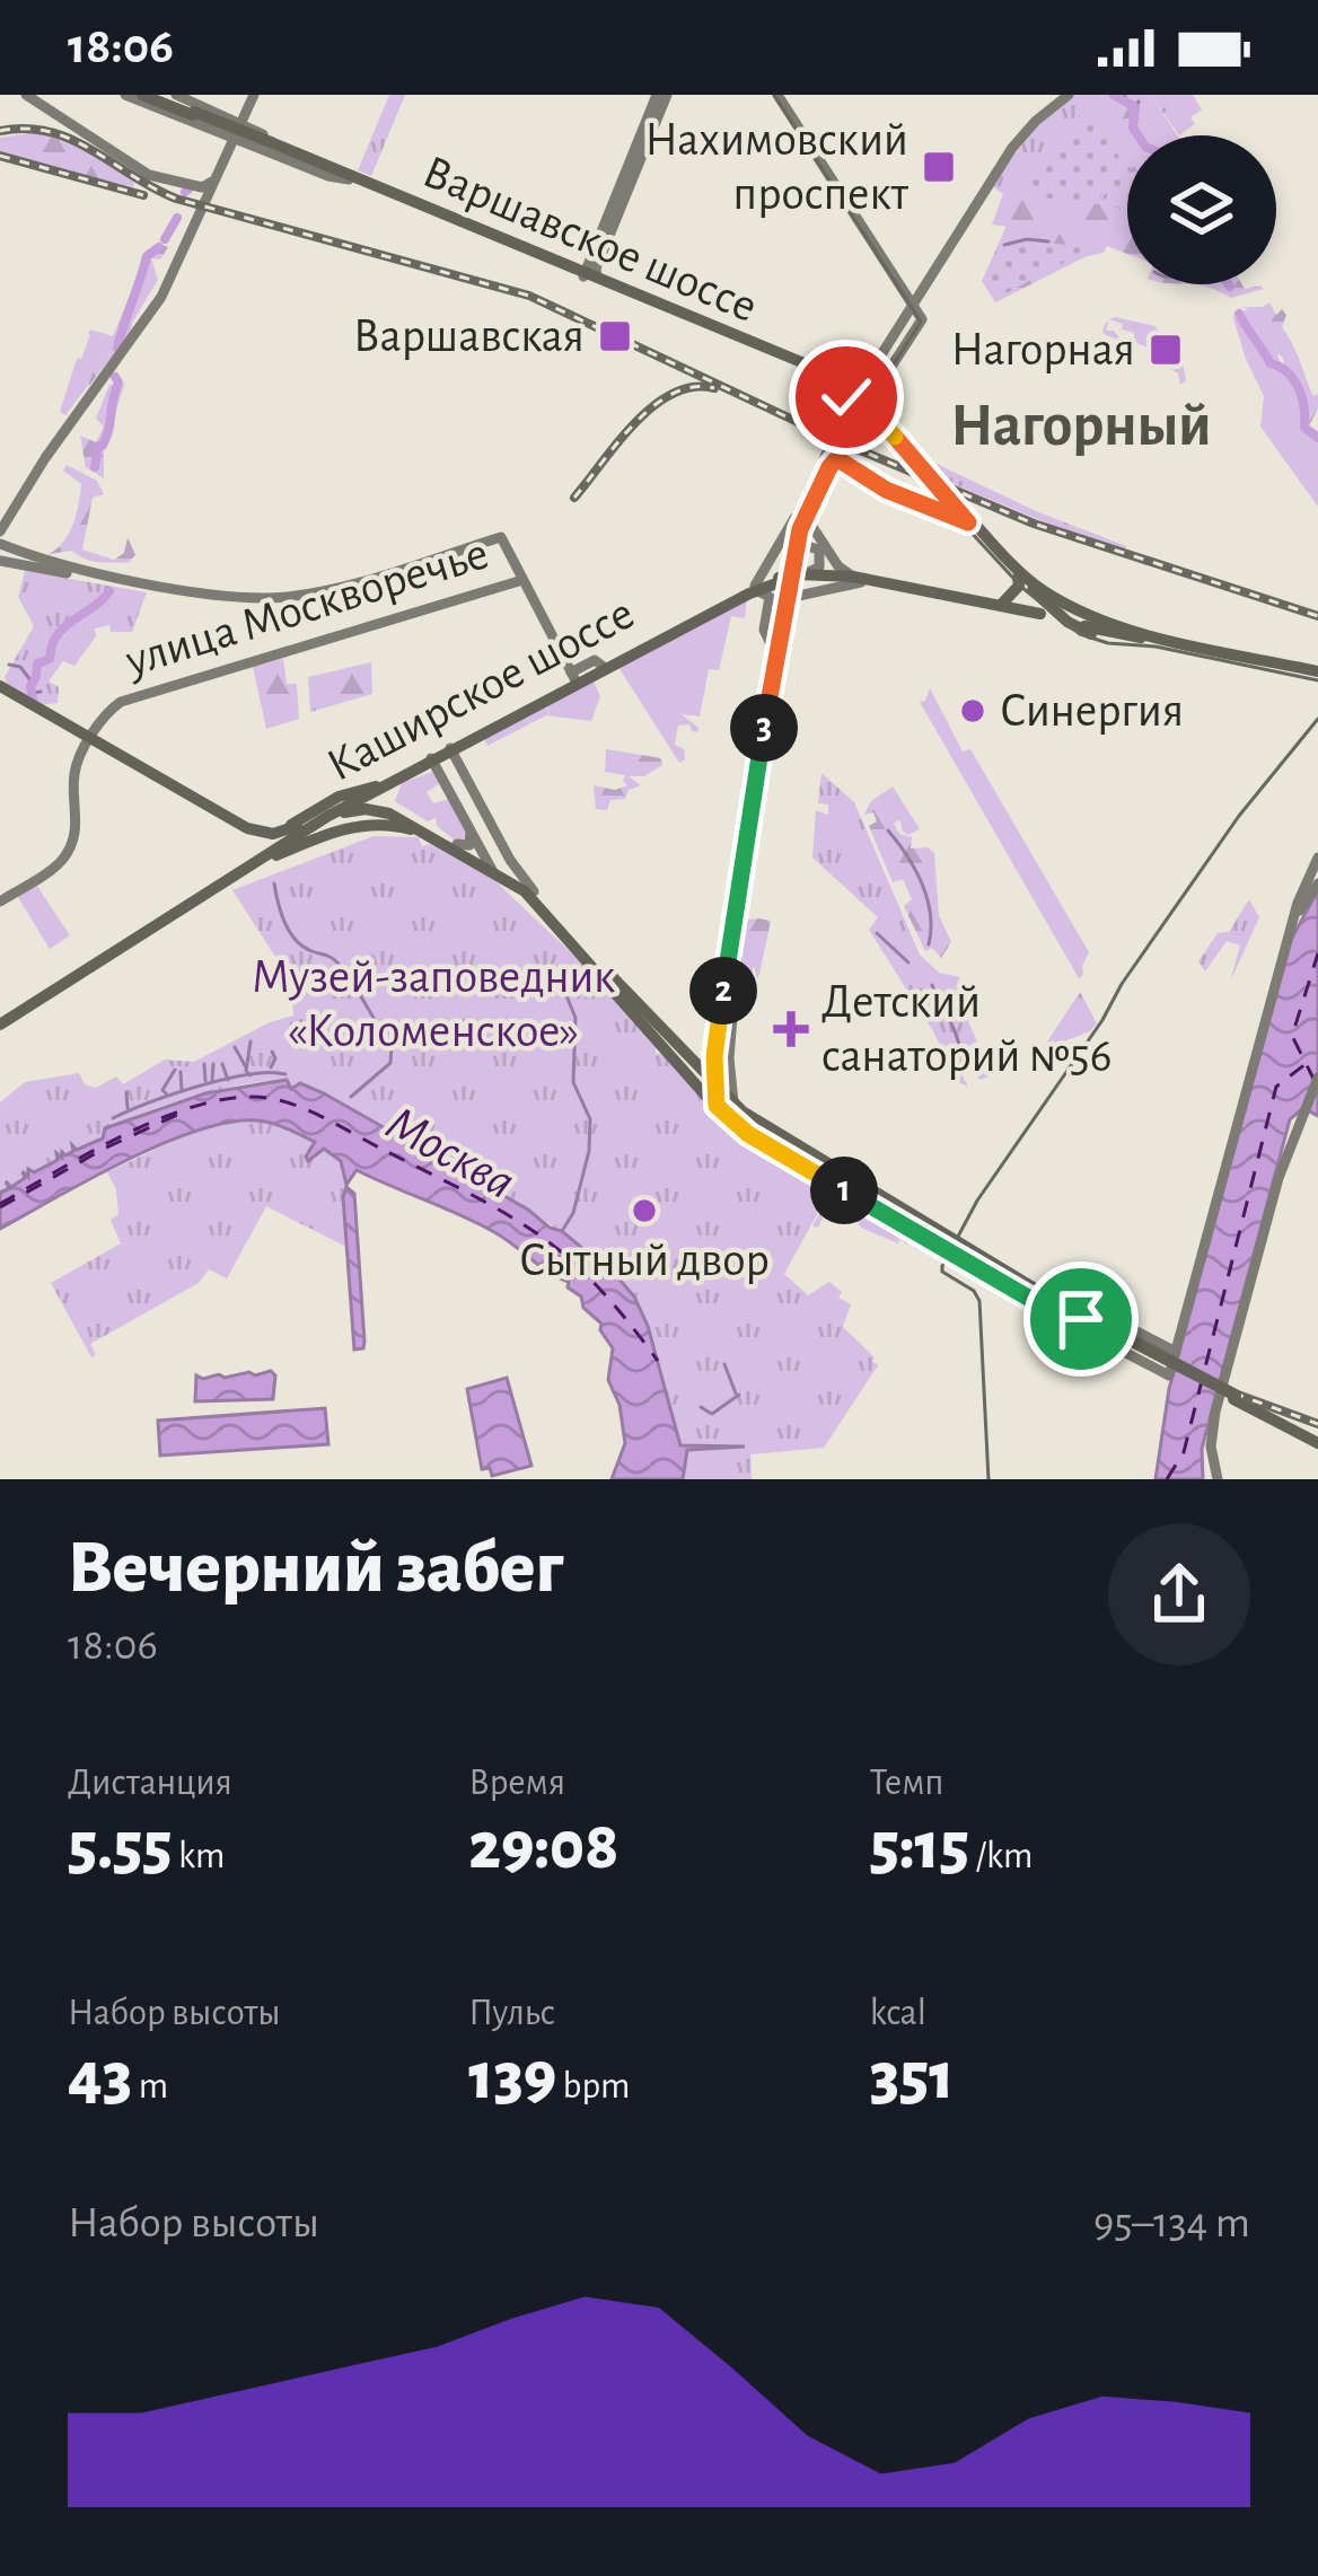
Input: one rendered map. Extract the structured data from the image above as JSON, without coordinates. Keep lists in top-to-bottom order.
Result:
{
  "streets": {
    "main road": ["Варшавское шоссе", "улица Москворечье", "Каширское шоссе"]
  },
  "districts": ["Нагорный"],
  "water": ["Москва"],
  "parks": ["Музей-заповедник «Коломенское»"],
  "places": {
    "transit": ["Нахимовский проспект", "Варшавская", "Нагорная"],
    "other": ["Синергия", "Сытный двор"],
    "health": ["Детский санаторий №56"]
  },
  "page": {
    "status": "18:06",
    "pins": ["3", "2", "1"],
    "heading": ["Вечерний забег", "18:06"],
    "stats": [
      ["Дистанция", "5.55 km"],
      ["Время", "29:08"],
      ["Темп", "5:15 /km"],
      ["Набор высоты", "43 m"],
      ["Пульс", "139 bpm"],
      ["kcal", "351"]
    ],
    "chart": ["Набор высоты", "95–134 m"]
  }
}
